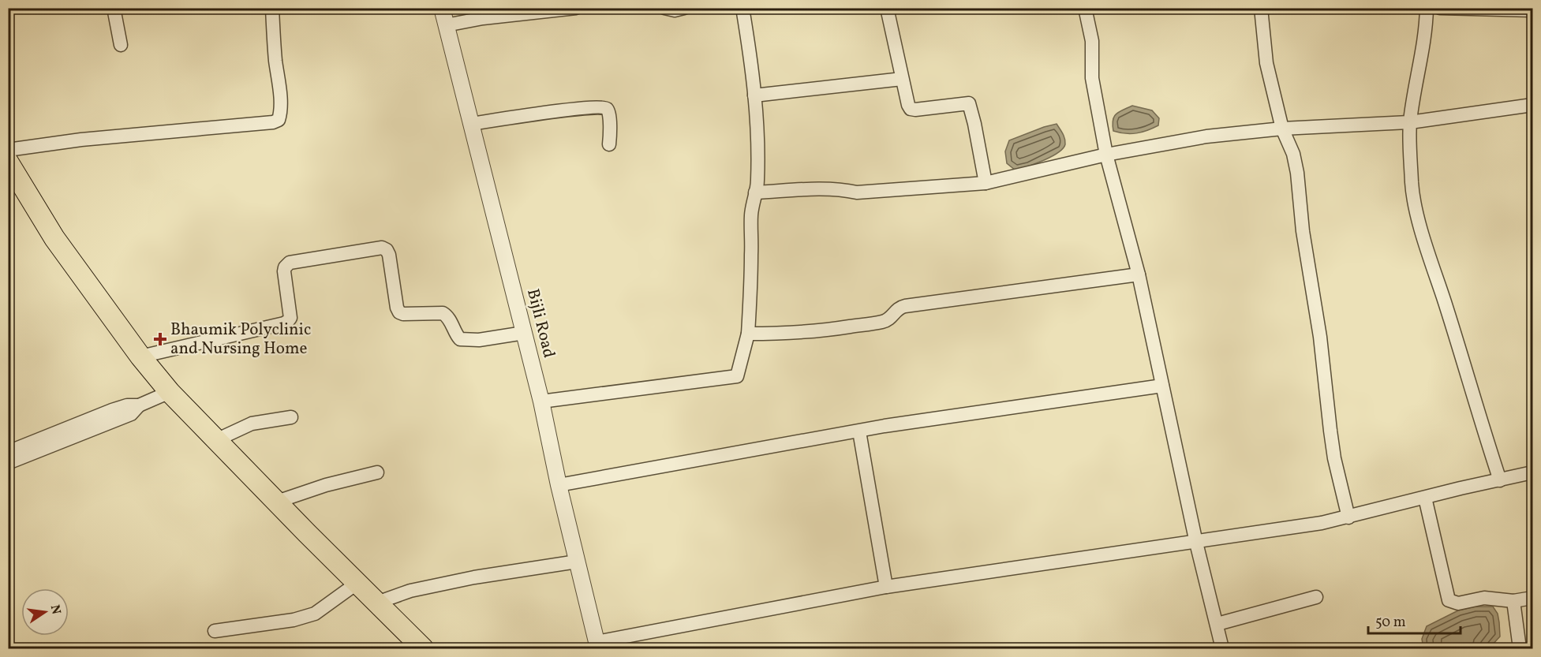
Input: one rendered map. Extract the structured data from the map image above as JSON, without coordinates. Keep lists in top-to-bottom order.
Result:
{
  "streets": {
    "street": ["Bijli Road"]
  },
  "places": {
    "health": ["Bhaumik Polyclinic and Nursing Home"]
  },
  "scale_bar": "50 m",
  "north": "right"
}
